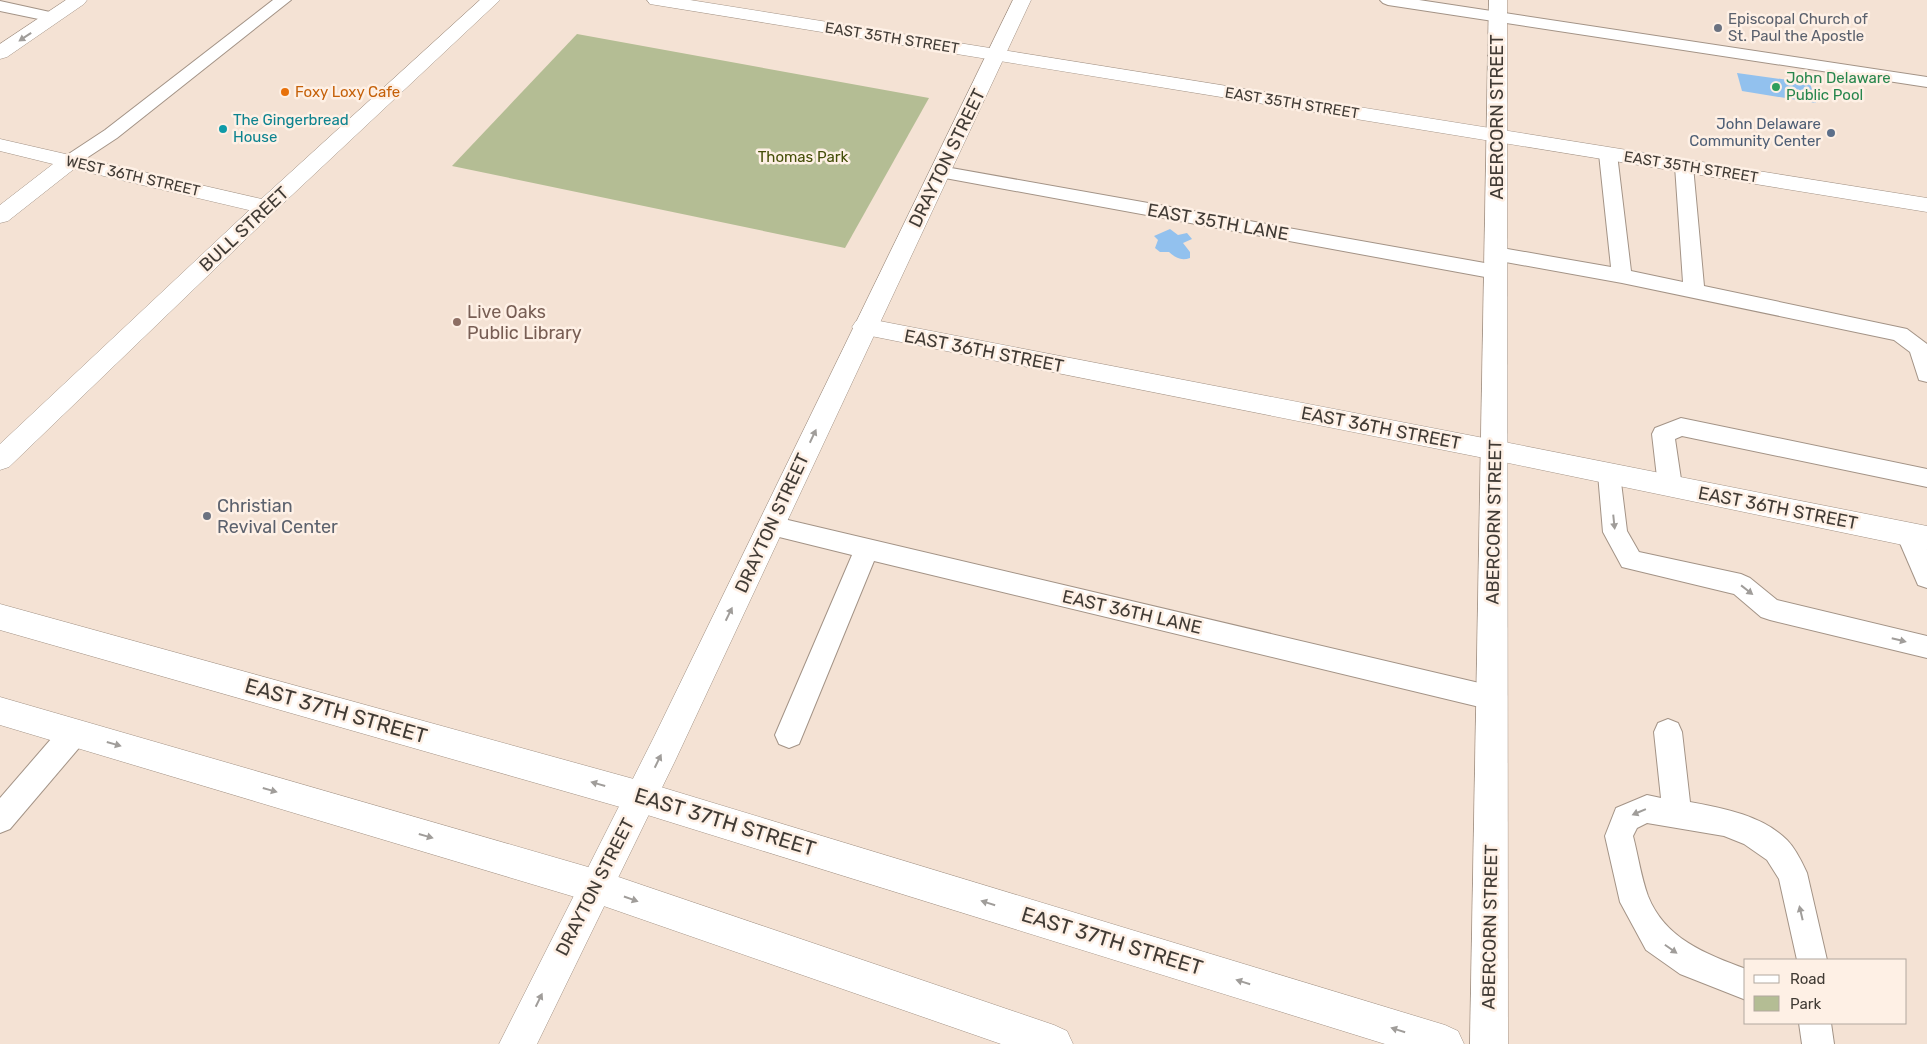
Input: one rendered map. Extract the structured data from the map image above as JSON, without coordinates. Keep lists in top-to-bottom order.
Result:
{
  "streets": {
    "main road": [
      "EAST 35TH STREET",
      "ABERCORN STREET",
      "DRAYTON STREET",
      "WEST 36TH STREET",
      "BULL STREET",
      "EAST 36TH STREET",
      "EAST 37TH STREET"
    ],
    "lane": ["EAST 35TH LANE", "EAST 36TH LANE"]
  },
  "crossings": [
    ["EAST 35TH STREET", "ABERCORN STREET"],
    ["EAST 35TH STREET", "DRAYTON STREET"],
    ["ABERCORN STREET", "EAST 35TH LANE"],
    ["ABERCORN STREET", "EAST 36TH STREET"],
    ["ABERCORN STREET", "EAST 36TH LANE"],
    ["DRAYTON STREET", "EAST 35TH LANE"],
    ["DRAYTON STREET", "EAST 36TH STREET"],
    ["DRAYTON STREET", "EAST 36TH LANE"],
    ["DRAYTON STREET", "EAST 37TH STREET"],
    ["WEST 36TH STREET", "BULL STREET"]
  ],
  "one_way": ["DRAYTON STREET"],
  "parks": ["Thomas Park"],
  "places": [
    "Episcopal Church of St. Paul the Apostle",
    "John Delaware Public Pool",
    "Foxy Loxy Cafe",
    "The Gingerbread House",
    "John Delaware Community Center",
    "Live Oaks Public Library",
    "Christian Revival Center"
  ],
  "legend": ["Road", "Park"]
}
